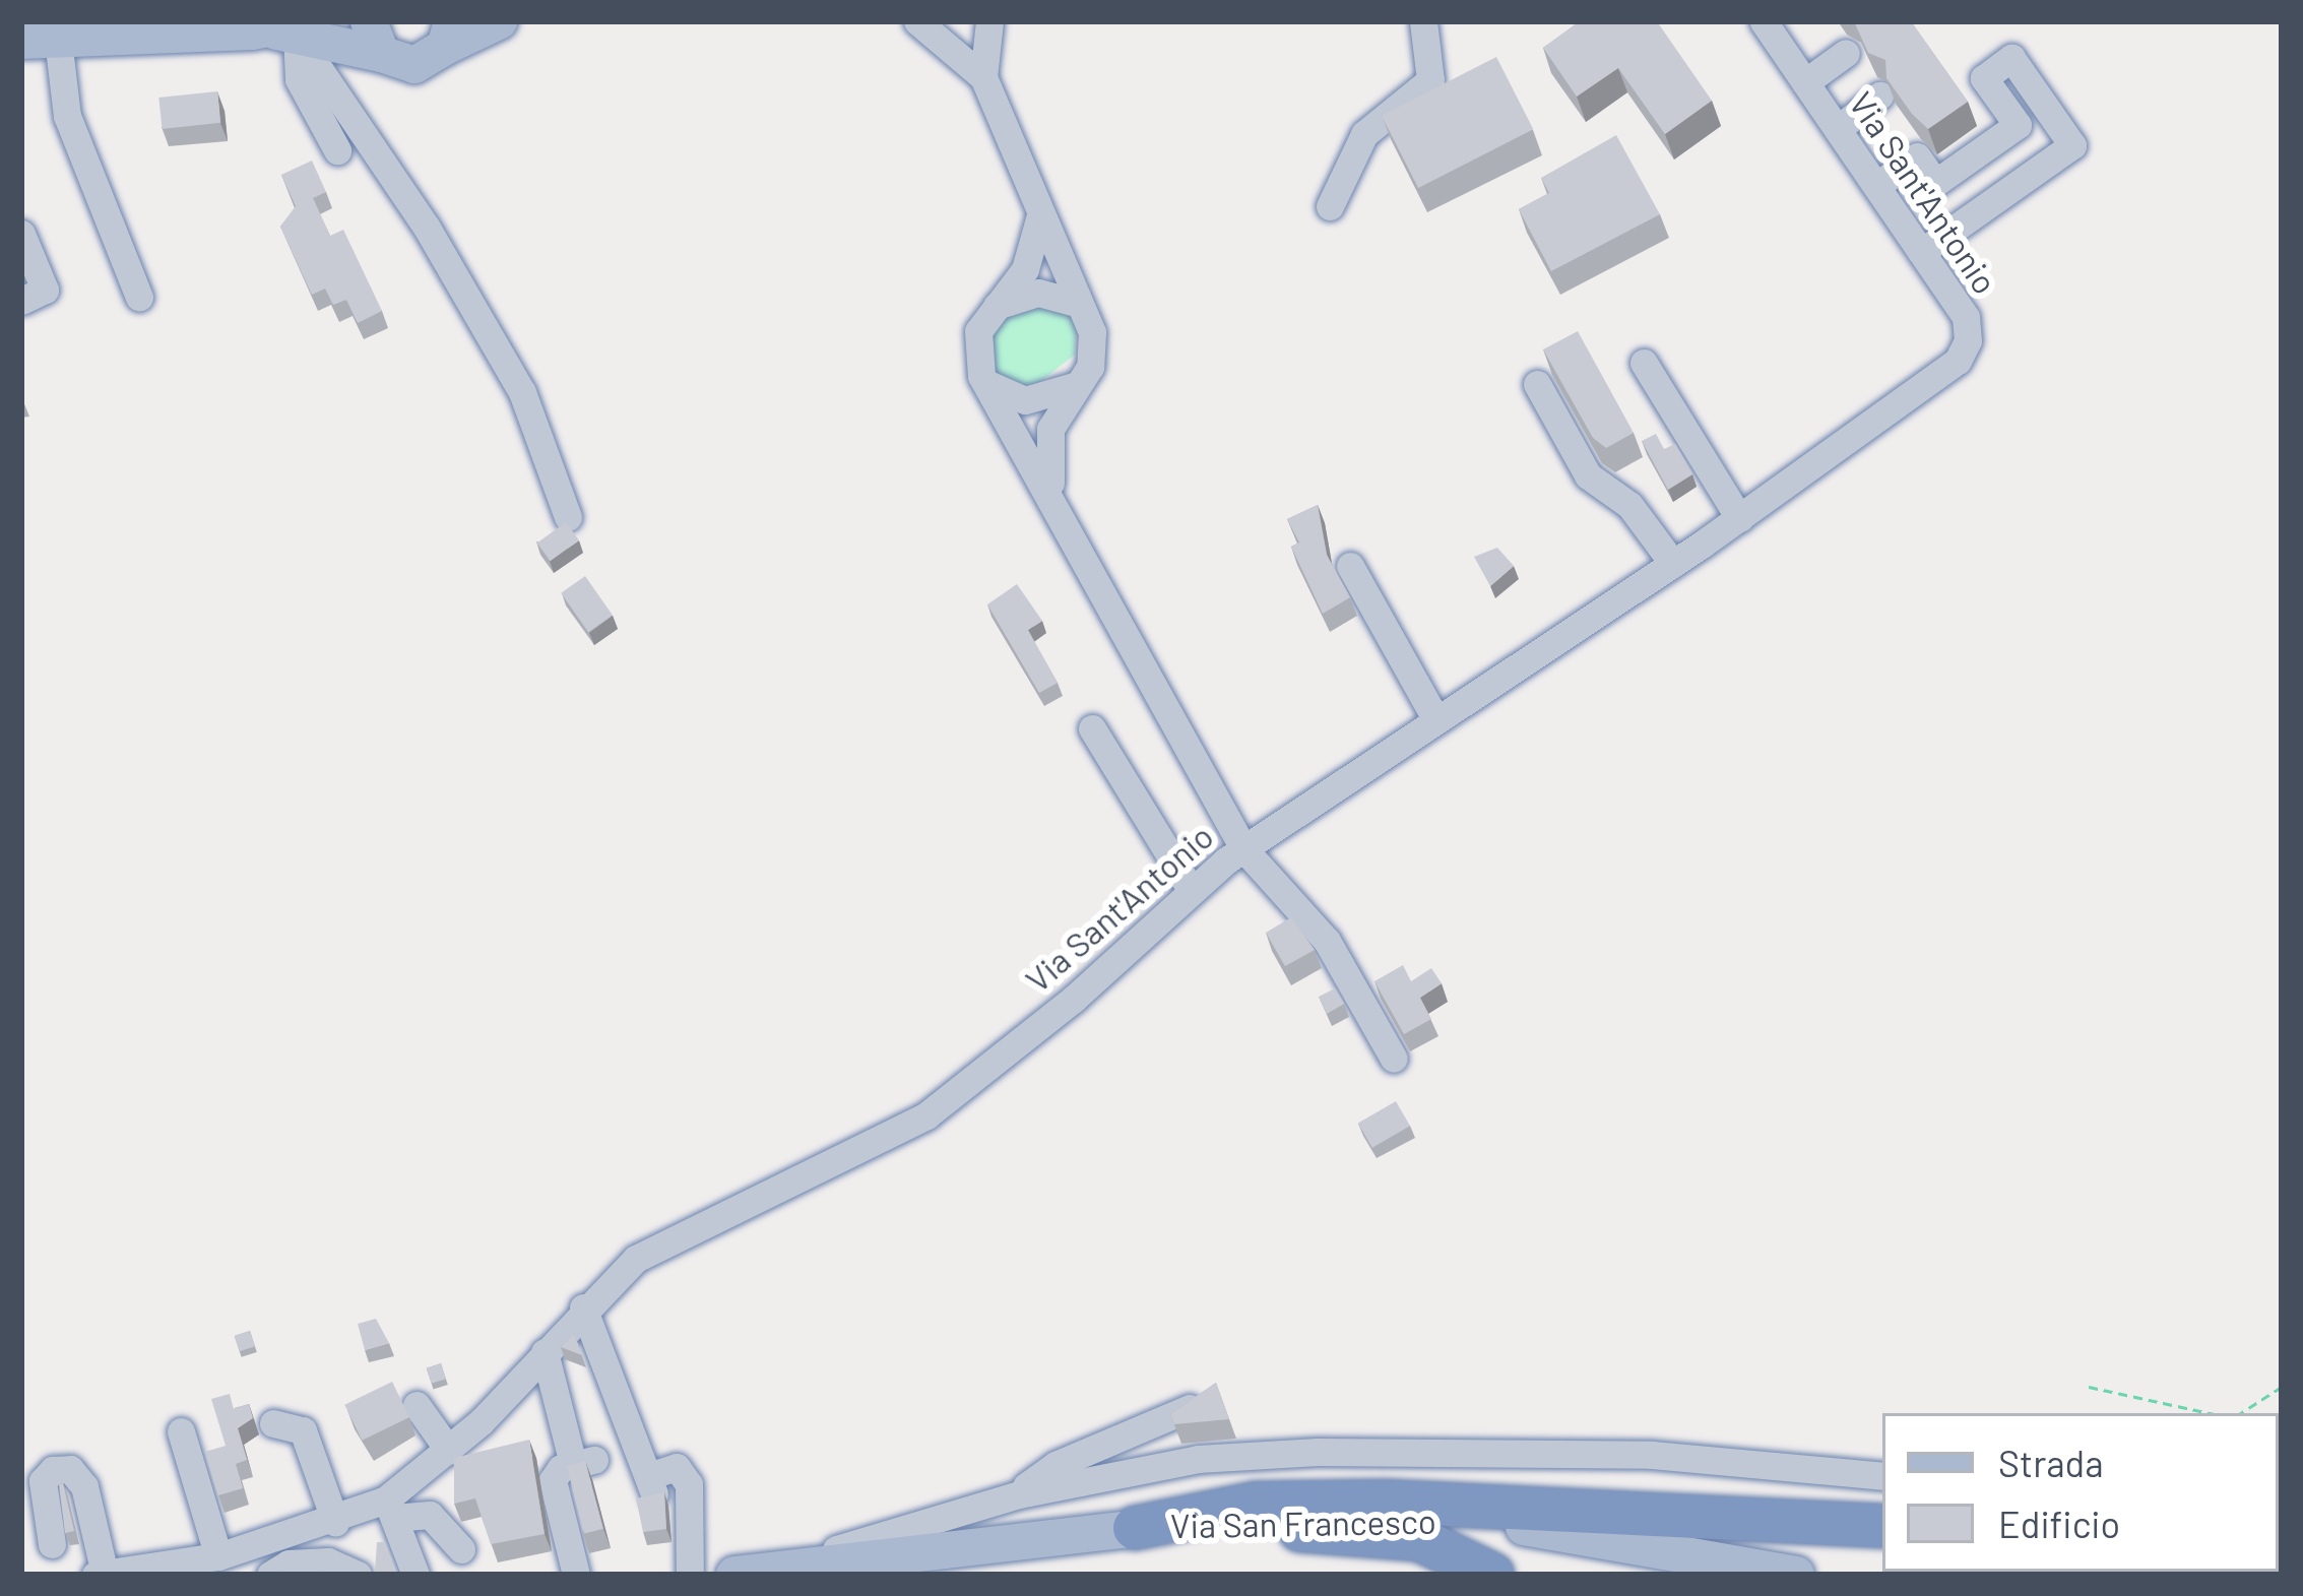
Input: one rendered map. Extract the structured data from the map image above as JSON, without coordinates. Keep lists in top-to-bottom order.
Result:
{
  "streets": {
    "main road": ["Via San Francesco"],
    "street": ["Via Sant'Antonio"]
  },
  "legend": ["Strada", "Edificio"]
}
